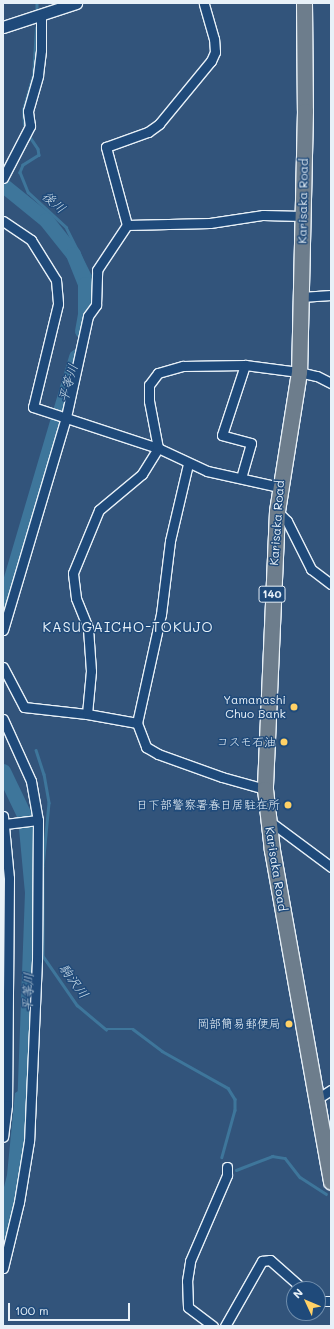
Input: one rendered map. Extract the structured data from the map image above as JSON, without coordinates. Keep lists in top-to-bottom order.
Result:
{
  "streets": {
    "highway": ["Karisaka Road", "140"]
  },
  "districts": ["KASUGAICHO-TOKUJO"],
  "water": ["後川", "平等川", "駒沢川"],
  "places": [
    "Yamanashi Chuo Bank",
    "コスモ石油",
    "日下部警察署春日居駐在所",
    "岡部簡易郵便局"
  ],
  "scale_bar": "100 m",
  "north": "top left"
}
